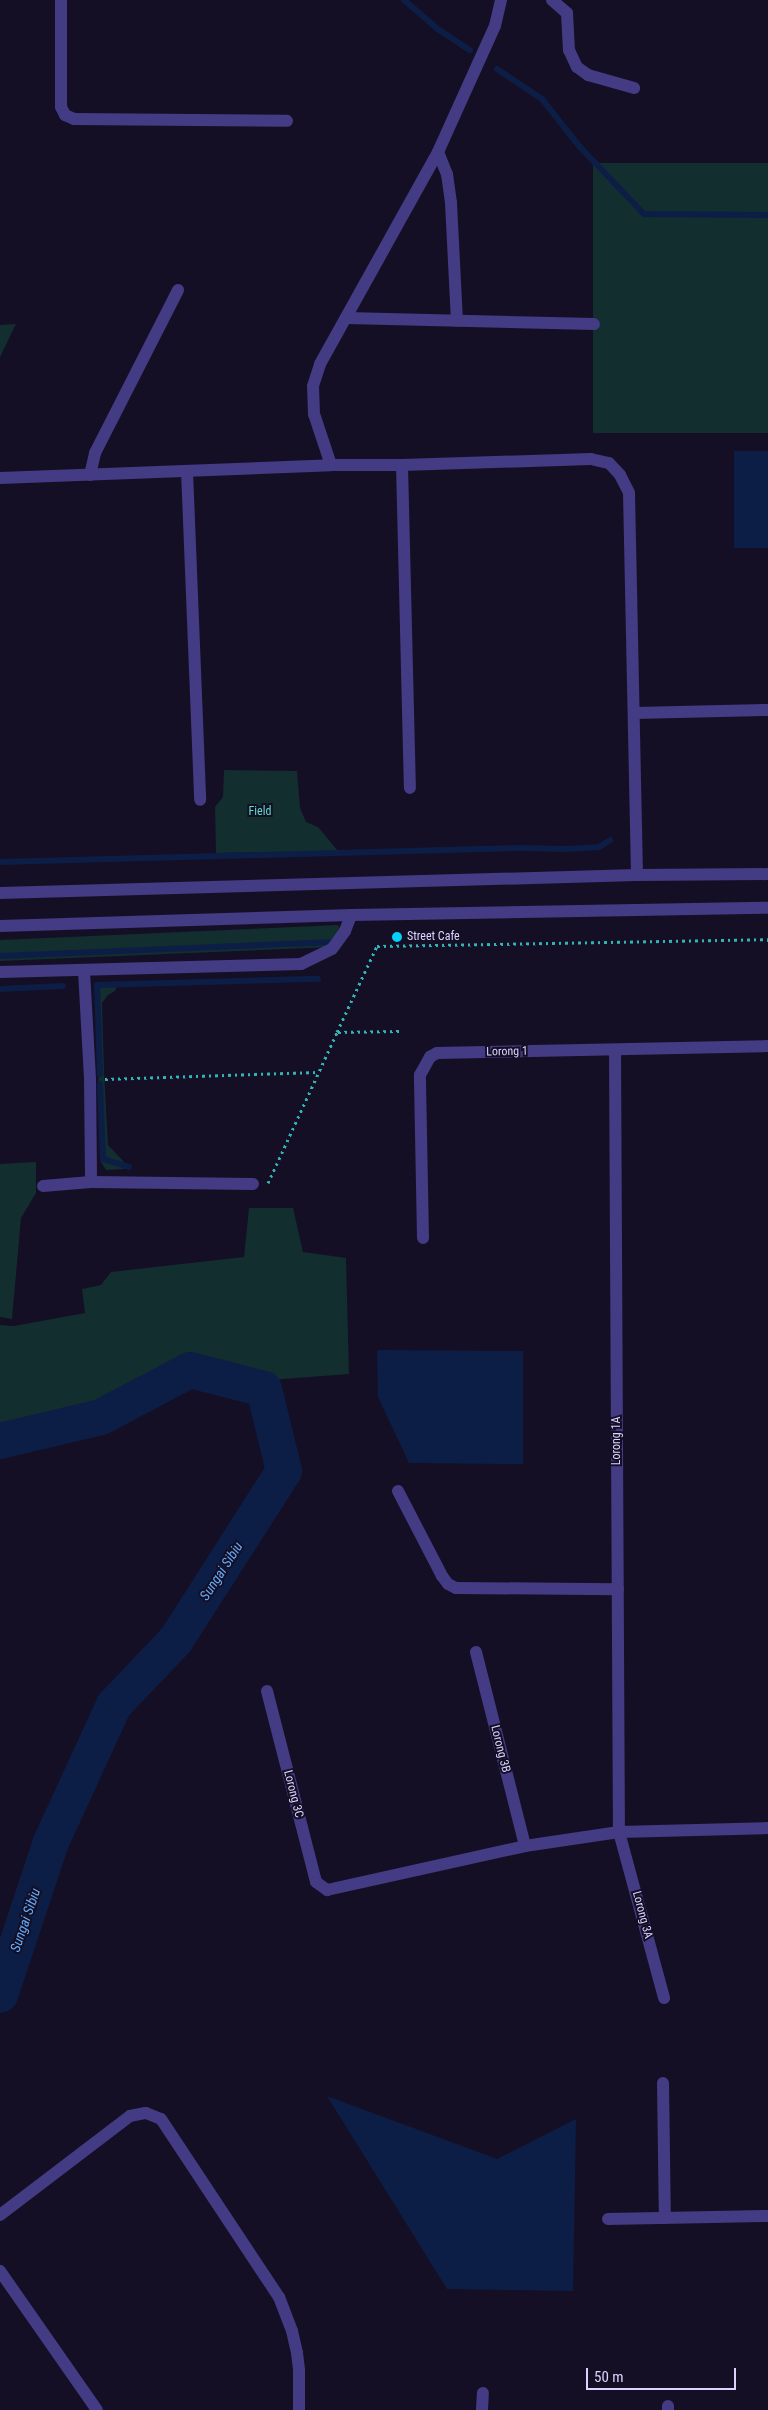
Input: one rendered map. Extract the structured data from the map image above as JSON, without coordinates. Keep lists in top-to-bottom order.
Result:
{
  "streets": {
    "street": [
      "Lorong 1",
      "Lorong 1A",
      "Lorong 3B",
      "Lorong 3C",
      "Lorong 3A"
    ]
  },
  "crossings": [
    ["Lorong 1", "Lorong 1A"],
    ["Lorong 1A", "Lorong 3A"],
    ["Lorong 3B", "Lorong 3C"]
  ],
  "water": ["Sungai Sibiu"],
  "parks": ["Field"],
  "places": ["Street Cafe"],
  "scale_bar": "50 m"
}
